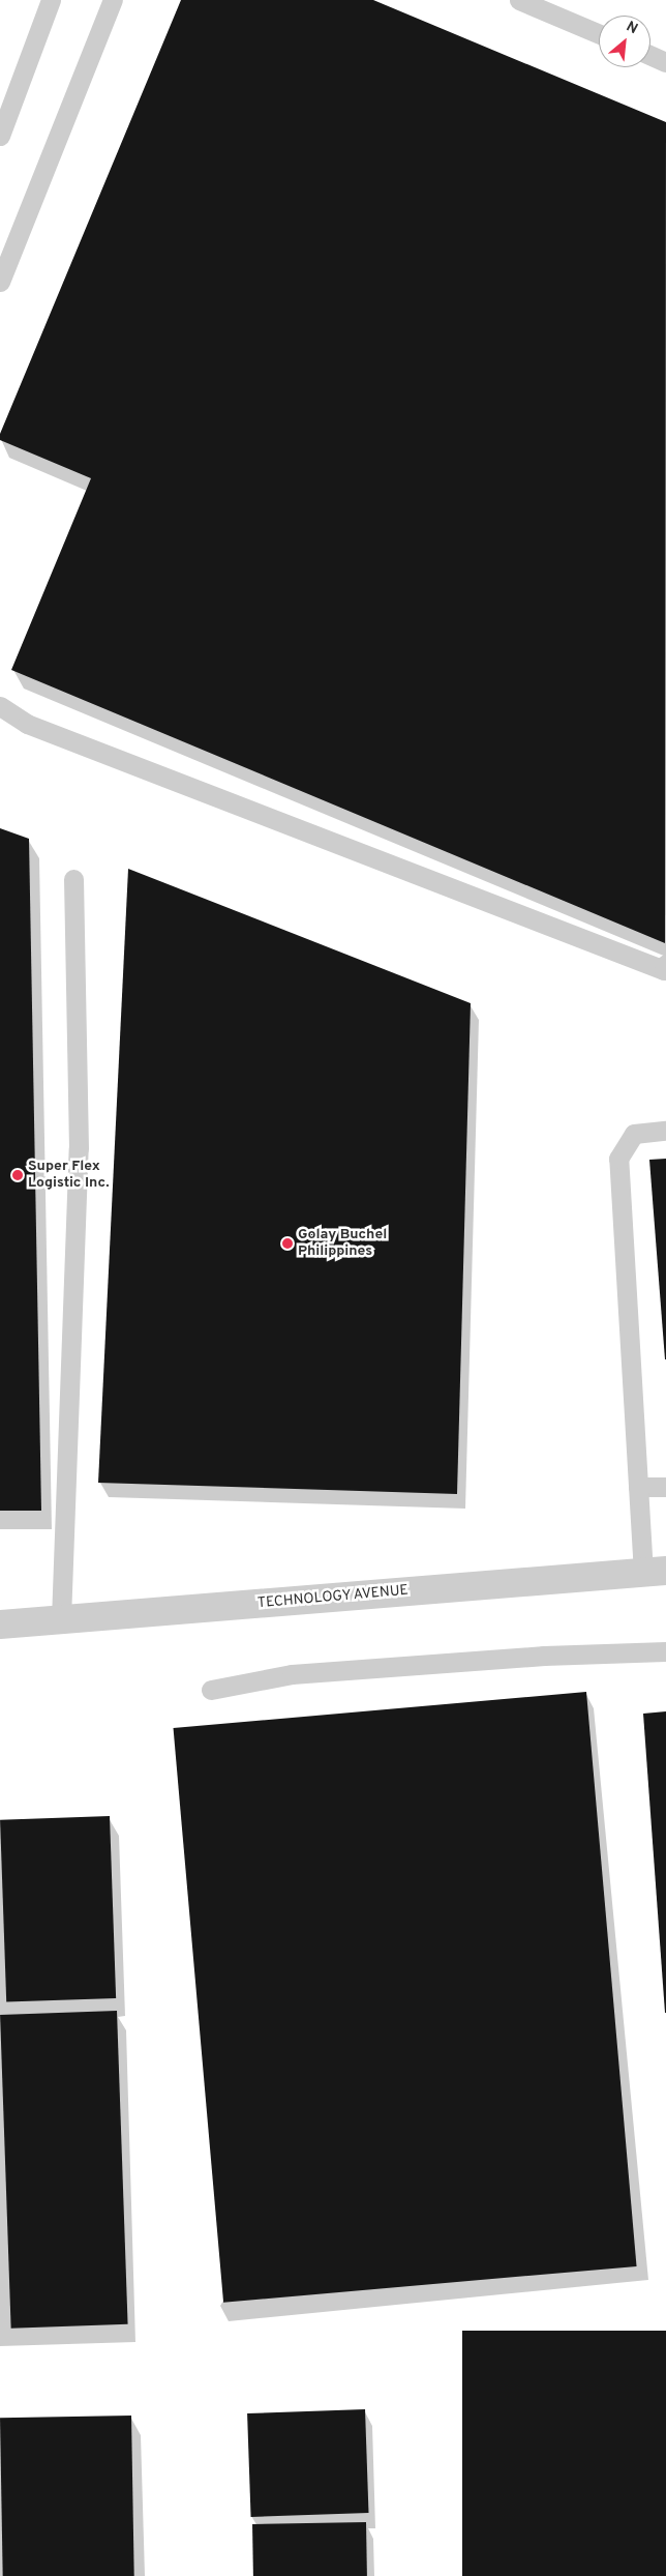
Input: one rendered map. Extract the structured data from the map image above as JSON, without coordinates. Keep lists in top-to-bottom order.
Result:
{
  "streets": {
    "street": ["TECHNOLOGY AVENUE"]
  },
  "places": ["Super Flex Logistic Inc.", "Golay Buchel Philippines"],
  "north": "top right"
}
